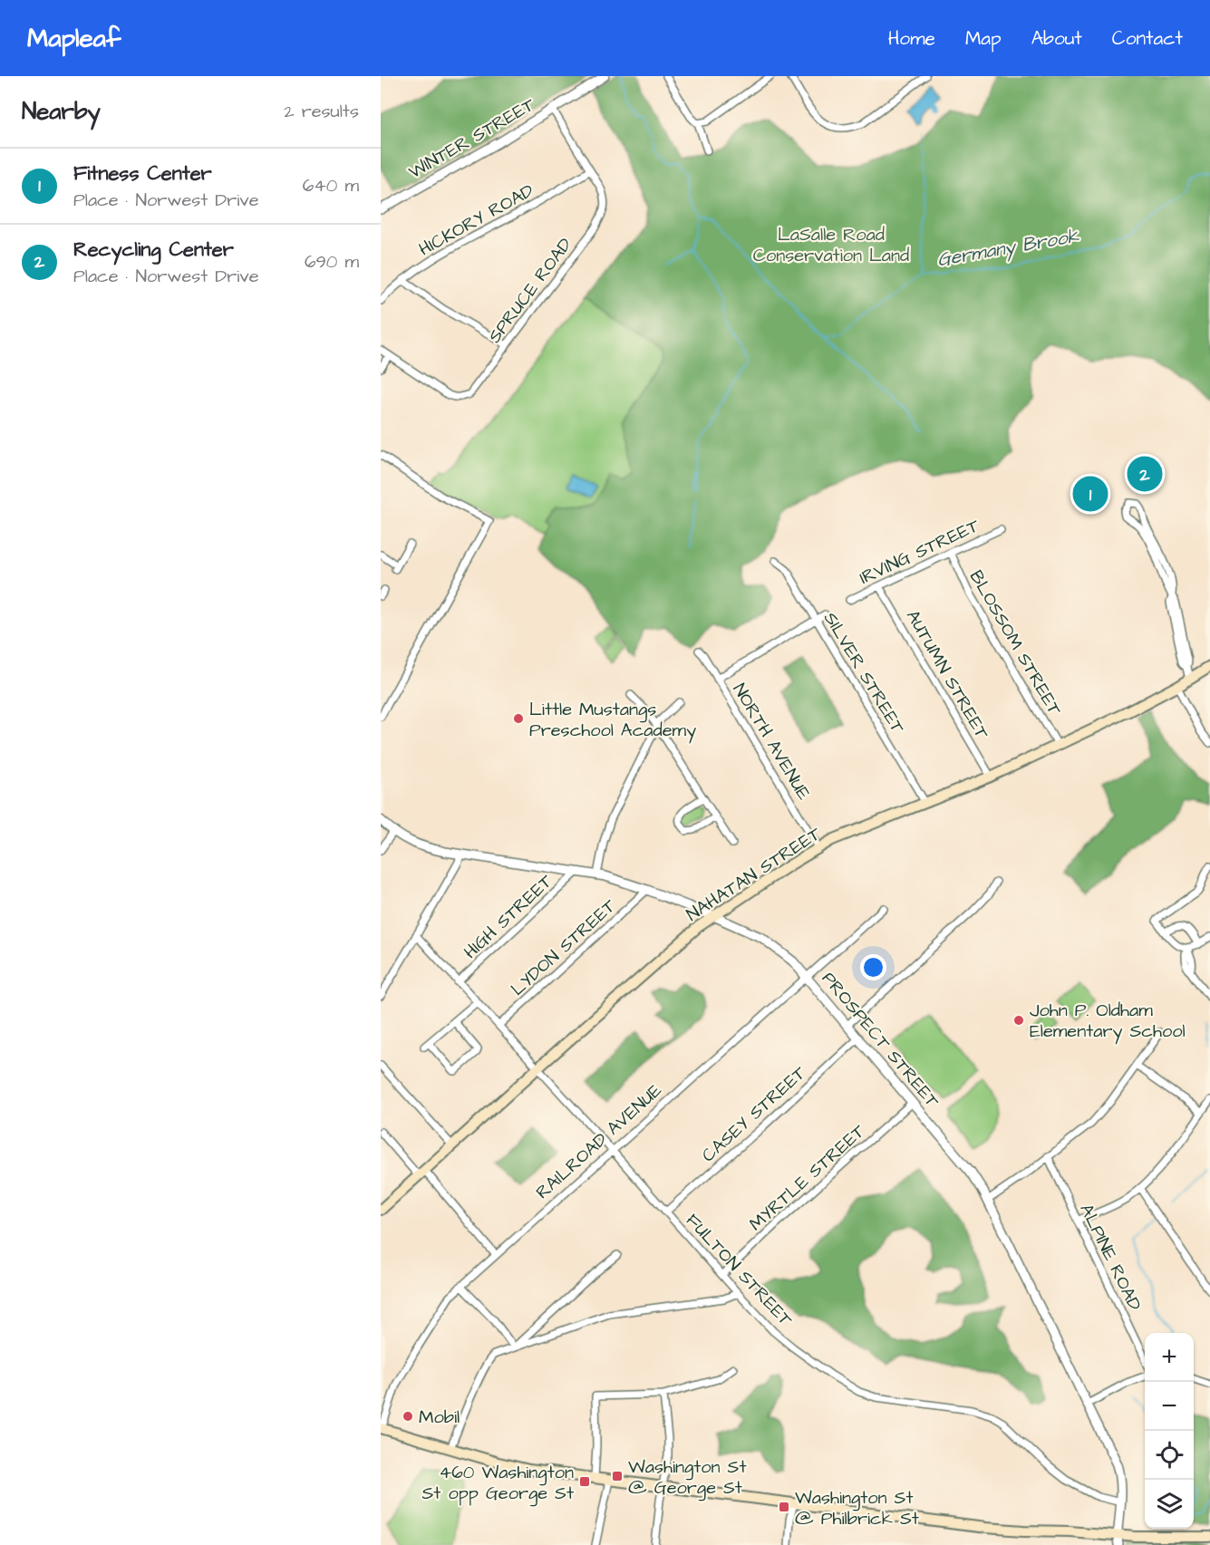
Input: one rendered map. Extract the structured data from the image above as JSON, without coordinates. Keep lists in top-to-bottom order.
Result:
{
  "streets": {
    "main road": ["NAHATAN STREET"],
    "street": [
      "WINTER STREET",
      "HICKORY ROAD",
      "SPRUCE ROAD",
      "IRVING STREET",
      "BLOSSOM STREET",
      "SILVER STREET",
      "AUTUMN STREET",
      "NORTH AVENUE",
      "HIGH STREET",
      "LYDON STREET",
      "PROSPECT STREET",
      "CASEY STREET",
      "RAILROAD AVENUE",
      "MYRTLE STREET",
      "ALPINE ROAD",
      "FULTON STREET"
    ]
  },
  "crossings": [
    ["WINTER STREET", "SPRUCE ROAD"],
    ["HICKORY ROAD", "SPRUCE ROAD"],
    ["IRVING STREET", "BLOSSOM STREET"],
    ["IRVING STREET", "AUTUMN STREET"],
    ["BLOSSOM STREET", "NAHATAN STREET"],
    ["SILVER STREET", "NAHATAN STREET"],
    ["AUTUMN STREET", "NAHATAN STREET"],
    ["NORTH AVENUE", "NAHATAN STREET"],
    ["NAHATAN STREET", "PROSPECT STREET"],
    ["NAHATAN STREET", "FULTON STREET"],
    ["HIGH STREET", "PROSPECT STREET"],
    ["HIGH STREET", "FULTON STREET"],
    ["LYDON STREET", "PROSPECT STREET"],
    ["LYDON STREET", "FULTON STREET"],
    ["PROSPECT STREET", "CASEY STREET"],
    ["PROSPECT STREET", "RAILROAD AVENUE"],
    ["PROSPECT STREET", "MYRTLE STREET"],
    ["PROSPECT STREET", "FULTON STREET"],
    ["CASEY STREET", "FULTON STREET"],
    ["RAILROAD AVENUE", "FULTON STREET"],
    ["MYRTLE STREET", "FULTON STREET"]
  ],
  "water": ["Germany Brook"],
  "parks": ["LaSalle Road Conservation Land"],
  "places": {
    "other": ["Little Mustangs Preschool Academy", "John P. Oldham Elementary School", "Mobil"],
    "transit": ["Washington St @ George St", "460 Washington St opp George St", "Washington St @ Philbrick St"]
  },
  "page": {
    "header": "Mapleaf",
    "nav": [
      "Home",
      "Map",
      "About",
      "Contact"
    ],
    "heading": ["Nearby", "2 results"],
    "list": [
      {
        "mark": "1",
        "name": "Fitness Center",
        "note": "Place · Norwest Drive",
        "value": "640 m"
      },
      {
        "mark": "2",
        "name": "Recycling Center",
        "note": "Place · Norwest Drive",
        "value": "690 m"
      }
    ],
    "pins": ["2", "1"],
    "map_buttons": ["+", "−"]
  }
}
